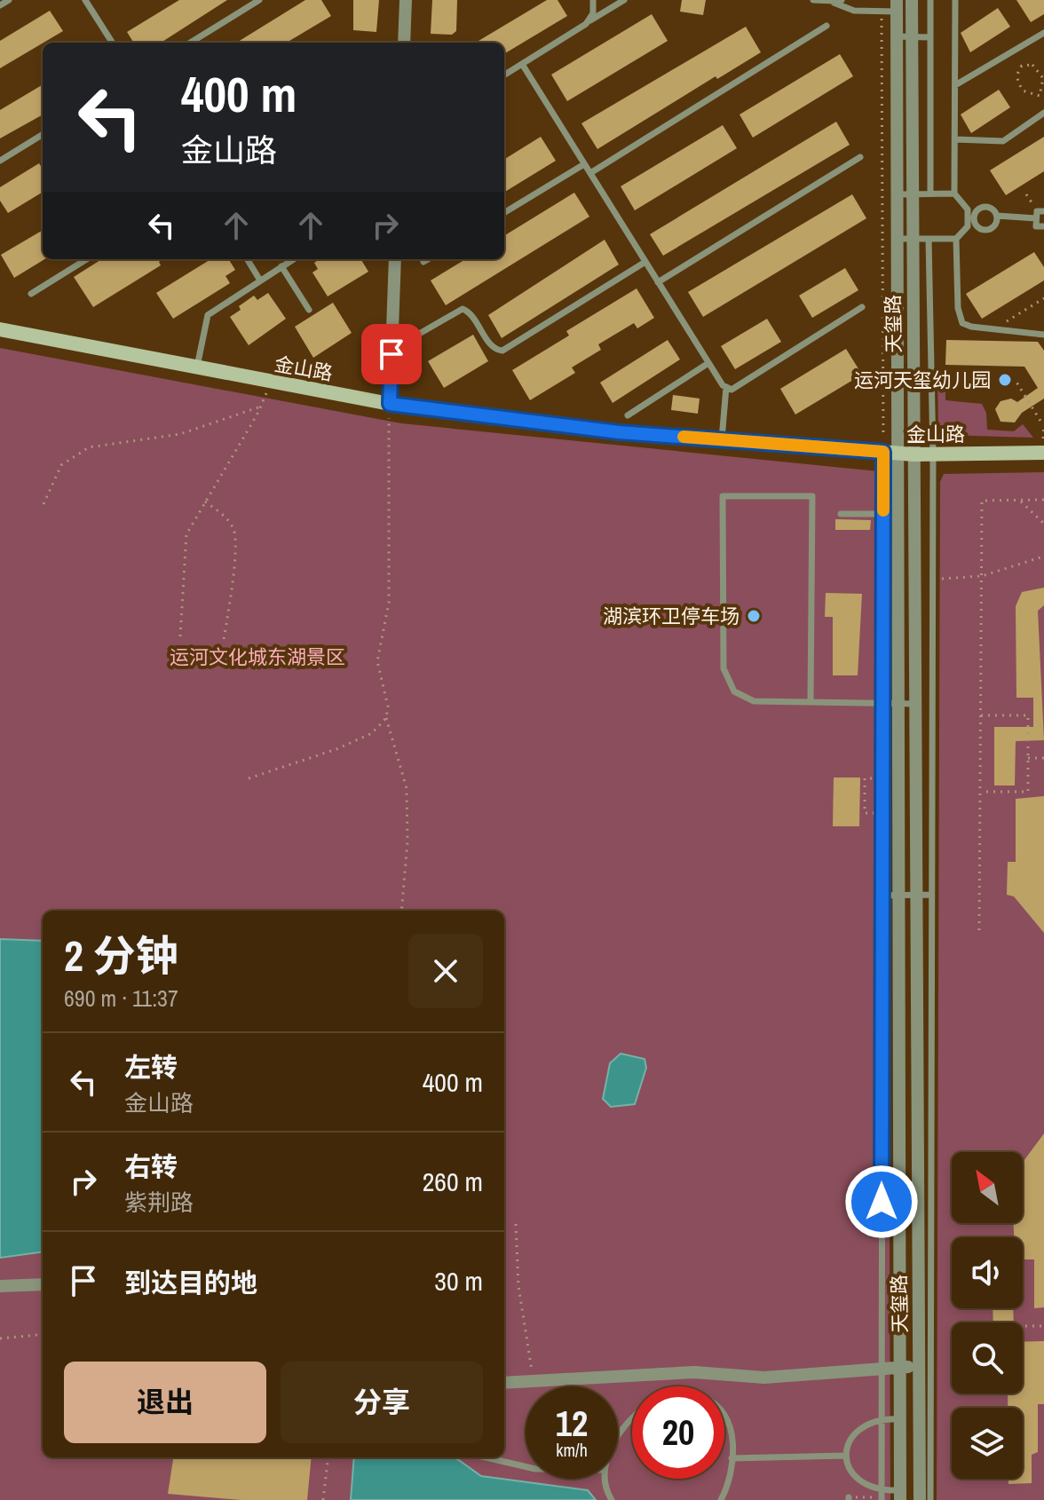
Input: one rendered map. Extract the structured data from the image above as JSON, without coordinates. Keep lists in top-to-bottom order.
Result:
{
  "streets": {
    "street": ["天玺路", "金山路"]
  },
  "crossings": [
    ["天玺路", "金山路"]
  ],
  "parks": ["运河文化城东湖景区"],
  "places": ["运河天玺幼儿园", "湖滨环卫停车场"],
  "north": "top left",
  "page": {
    "turn": ["400 m", "金山路"],
    "heading": ["2 分钟", "690 m · 11:37"],
    "list": [
      {
        "name": "左转",
        "note": "金山路",
        "value": "400 m"
      },
      {
        "name": "右转",
        "note": "紫荆路",
        "value": "260 m"
      },
      {
        "name": "到达目的地",
        "value": "30 m"
      }
    ],
    "buttons": ["退出", "分享"],
    "speed": "12 km/h",
    "limit": "20"
  }
}
